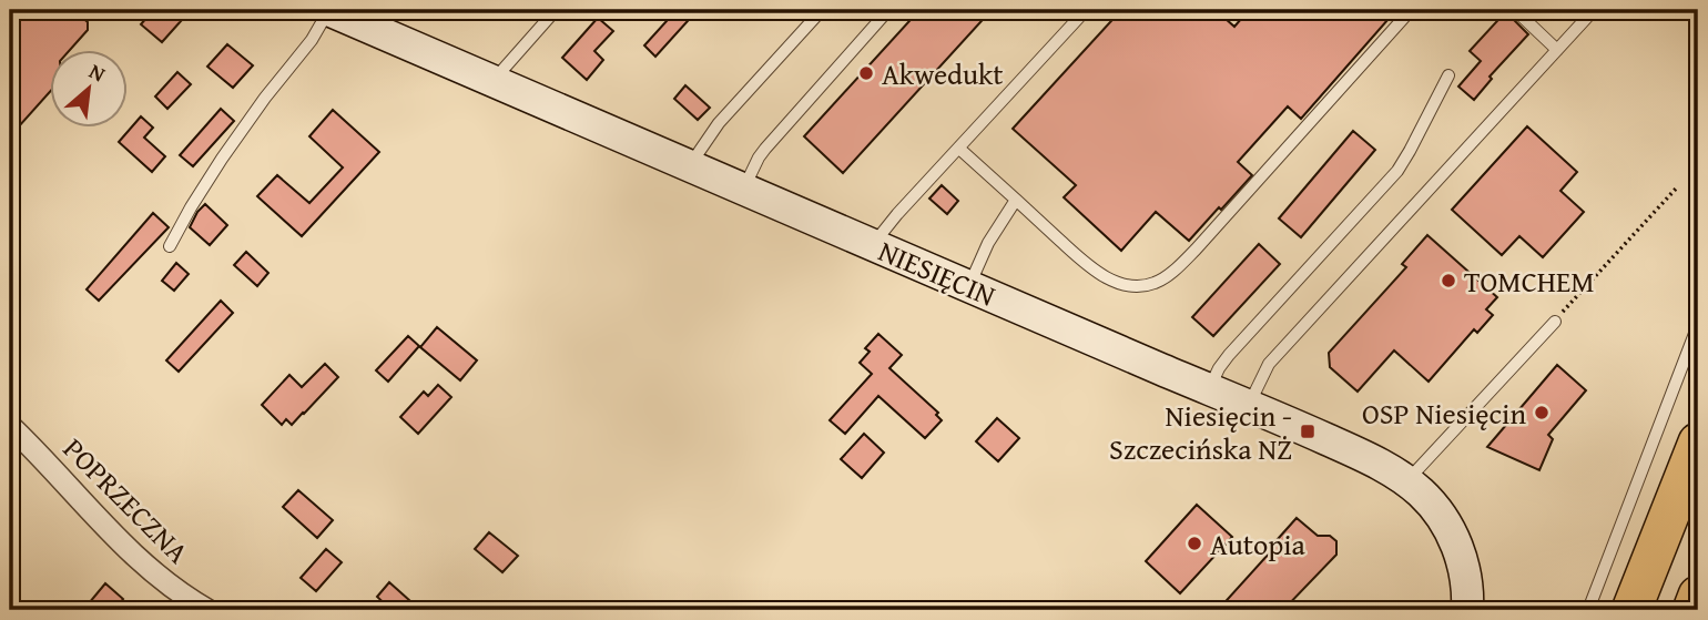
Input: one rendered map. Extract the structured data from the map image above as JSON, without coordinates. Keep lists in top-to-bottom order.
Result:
{
  "streets": {
    "street": ["NIESIĘCIN", "POPRZECZNA"]
  },
  "places": {
    "other": [
      "Akwedukt",
      "TOMCHEM",
      "OSP Niesięcin",
      "Autopia"
    ],
    "transit": ["Niesięcin - Szczecińska NŻ"]
  },
  "north": "top right"
}
